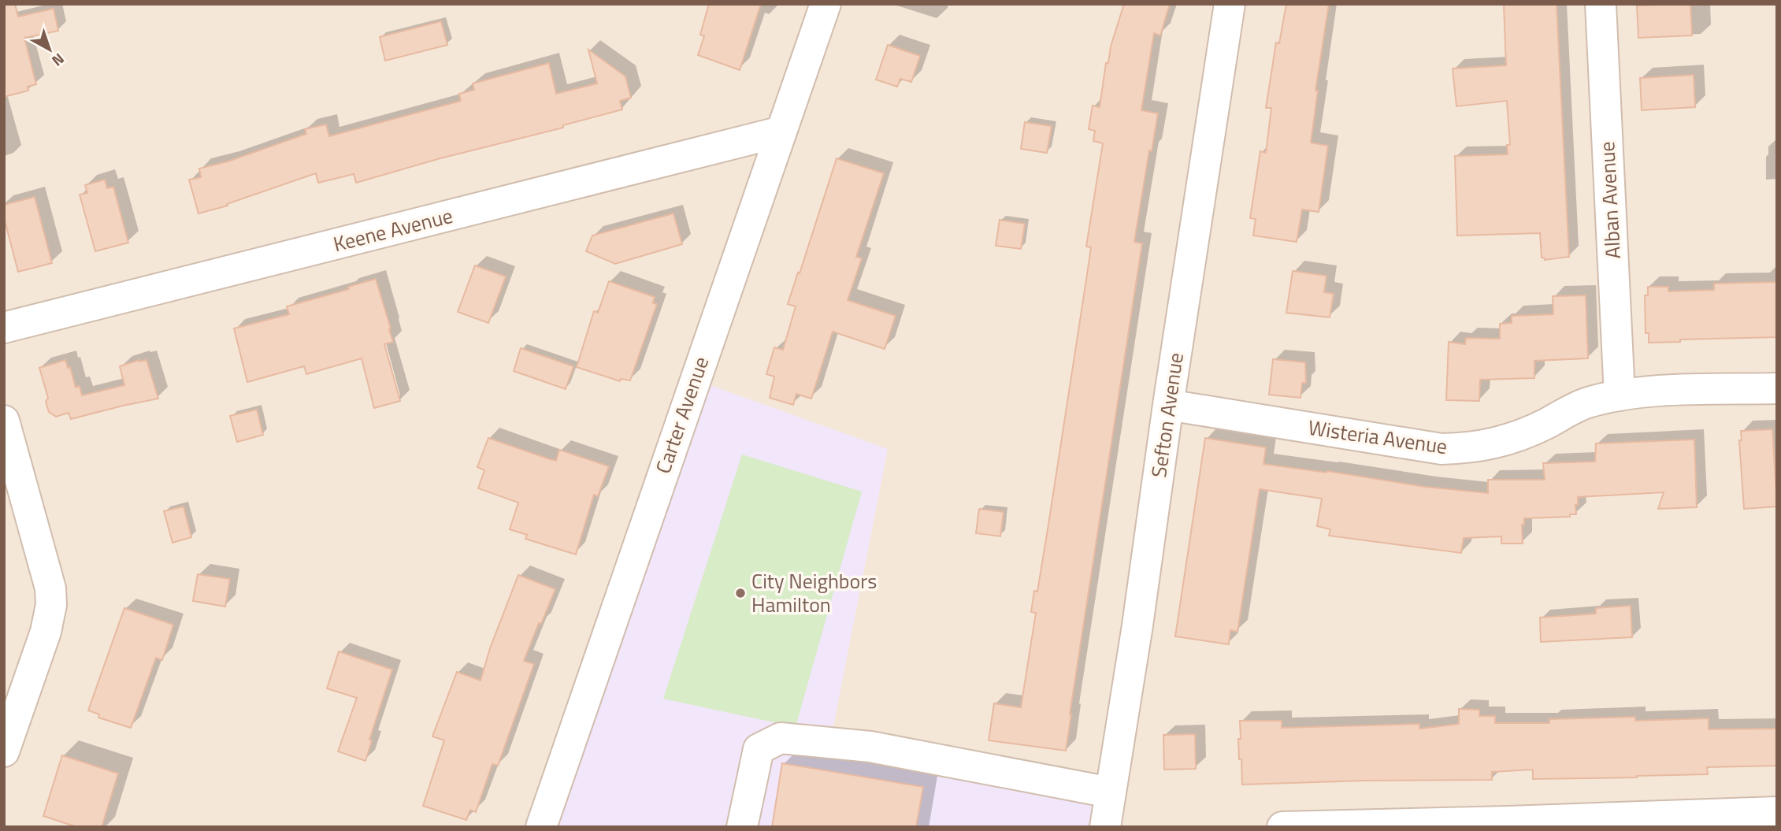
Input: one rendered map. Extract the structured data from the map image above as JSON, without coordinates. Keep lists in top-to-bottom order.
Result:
{
  "streets": {
    "street": [
      "Alban Avenue",
      "Keene Avenue",
      "Carter Avenue",
      "Sefton Avenue",
      "Wisteria Avenue"
    ]
  },
  "crossings": [
    ["Alban Avenue", "Wisteria Avenue"],
    ["Keene Avenue", "Carter Avenue"],
    ["Sefton Avenue", "Wisteria Avenue"]
  ],
  "places": ["City Neighbors Hamilton"],
  "north": "bottom right"
}
